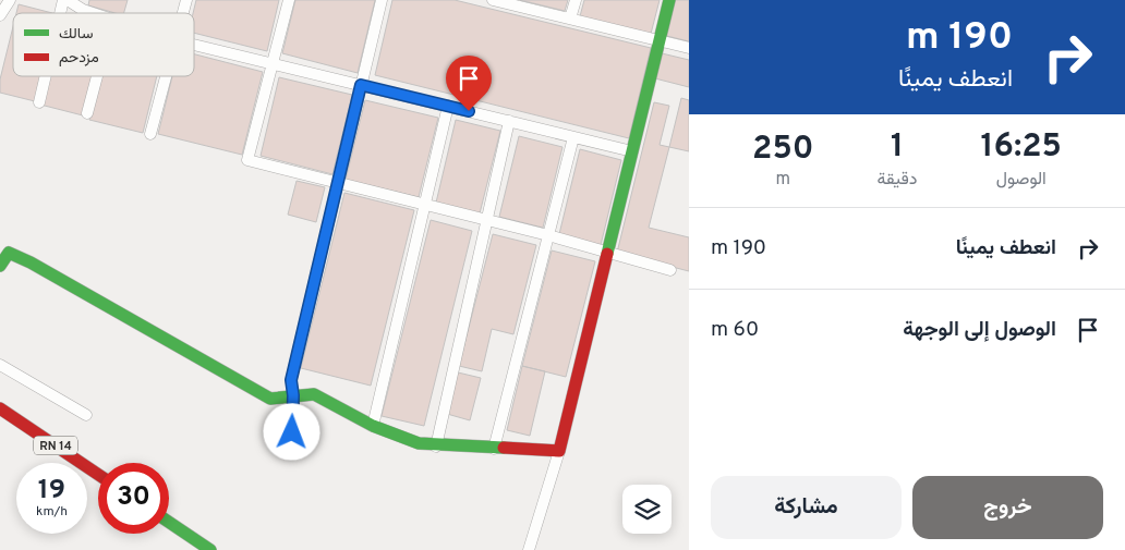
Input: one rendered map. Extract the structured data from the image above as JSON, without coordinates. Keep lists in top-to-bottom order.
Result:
{
  "streets": {
    "street": ["RN 14"]
  },
  "legend": ["سالك", "مزدحم"],
  "page": {
    "turn": ["190 m", "انعطف يمينًا"],
    "eta": [
      "16:25",
      "الوصول",
      "1",
      "دقيقة",
      "250",
      "m"
    ],
    "list": [
      {
        "name": "انعطف يمينًا",
        "value": "190 m"
      },
      {
        "name": "الوصول إلى الوجهة",
        "value": "60 m"
      }
    ],
    "speed": "19 km/h",
    "limit": "30",
    "buttons": ["خروج", "مشاركة"]
  }
}
